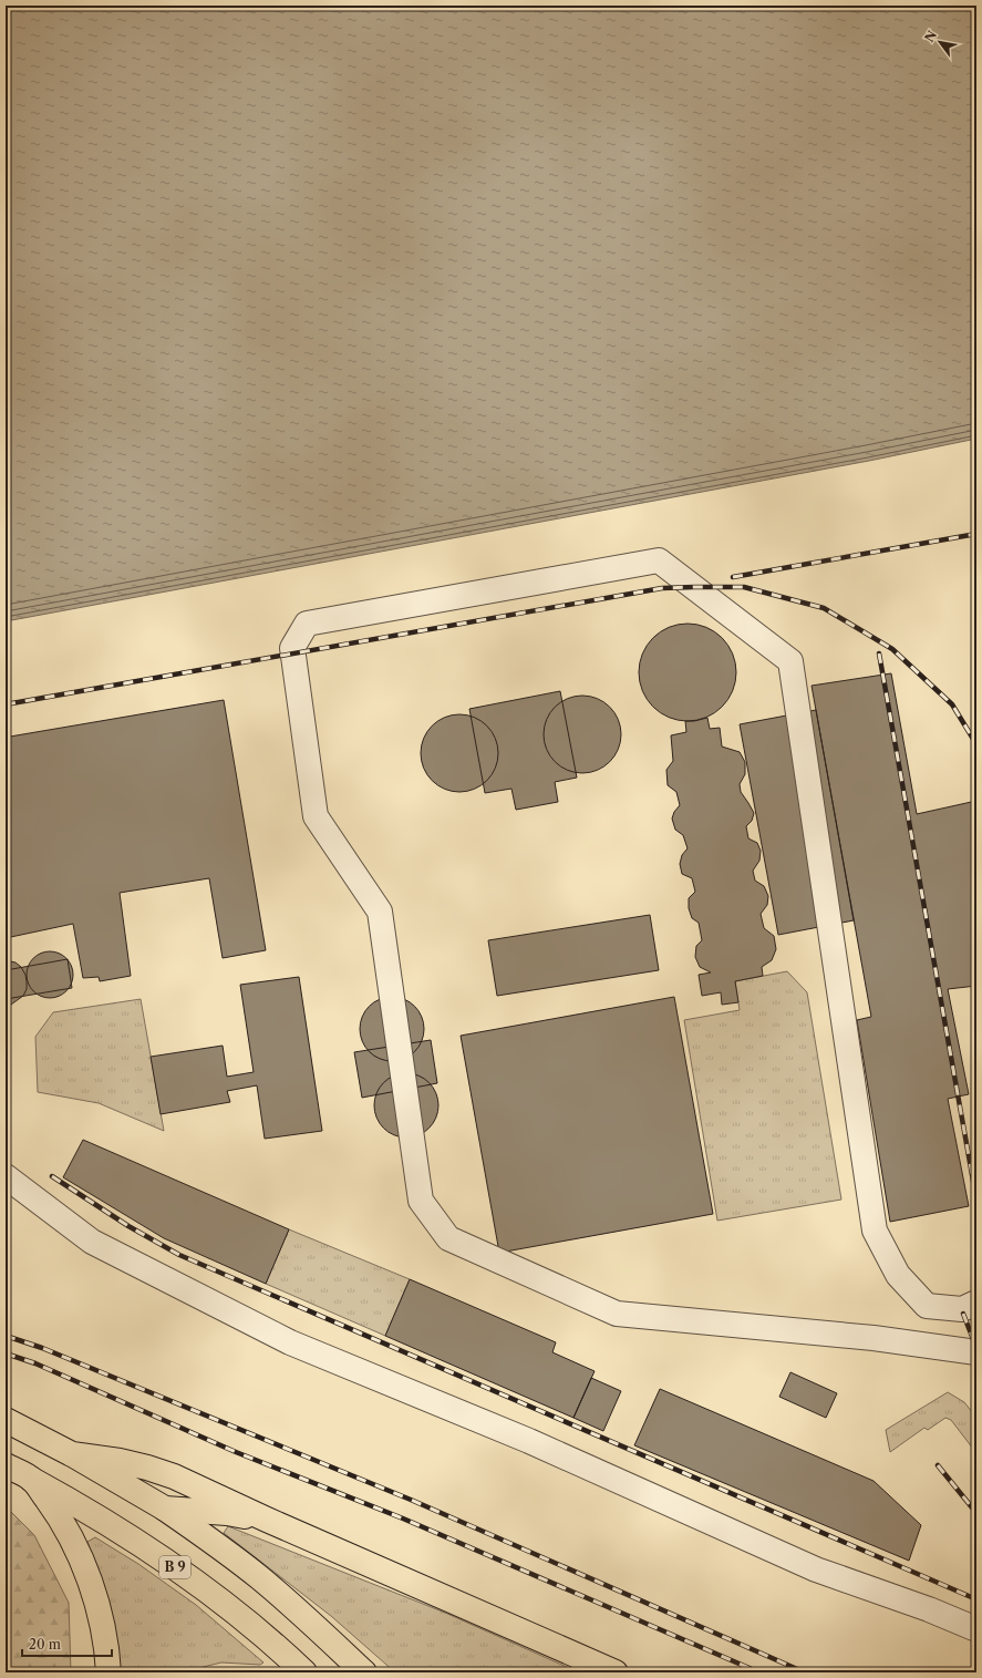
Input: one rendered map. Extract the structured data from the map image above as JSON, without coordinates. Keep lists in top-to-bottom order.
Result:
{
  "streets": {
    "main road": ["B 9"]
  },
  "scale_bar": "20 m",
  "north": "top left"
}
